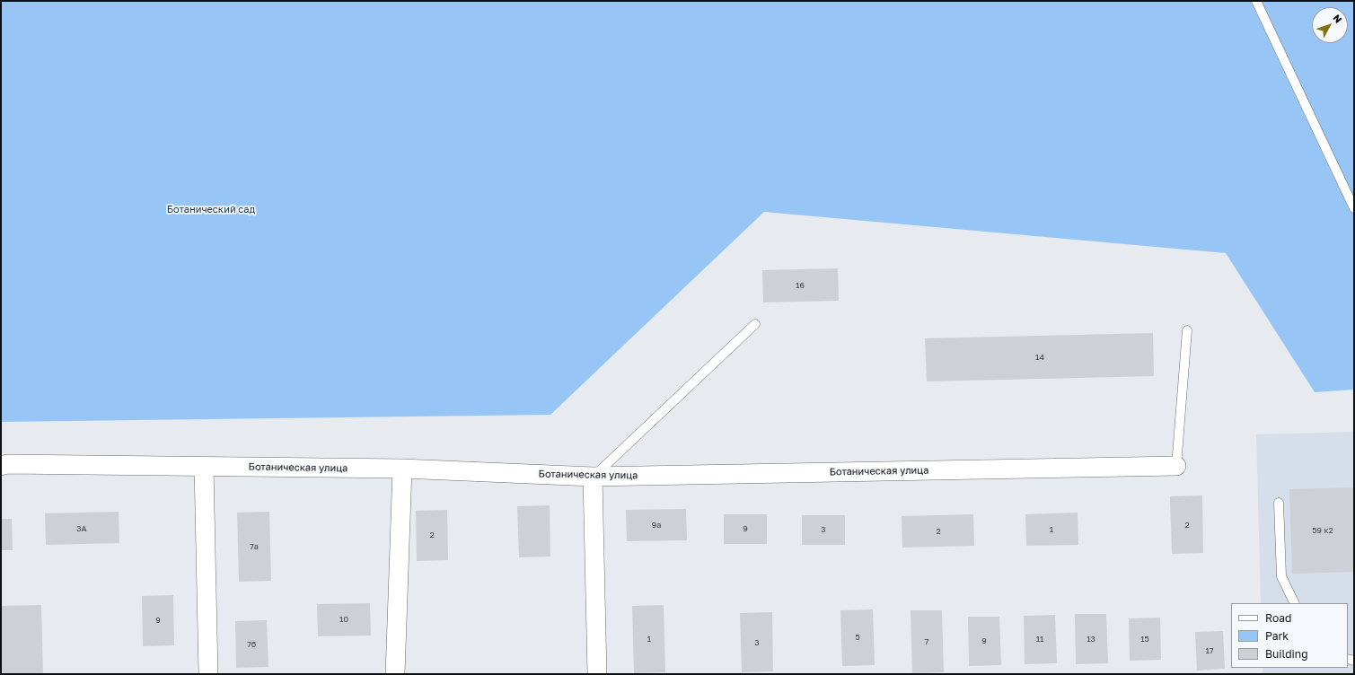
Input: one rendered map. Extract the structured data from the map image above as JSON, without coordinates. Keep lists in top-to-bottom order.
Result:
{
  "streets": {
    "street": ["Ботаническая улица"]
  },
  "parks": ["Ботанический сад"],
  "house_numbers": [
    "16",
    "14",
    "9а",
    "2",
    "3А",
    "9",
    "3",
    "1",
    "59 к2",
    "2",
    "2",
    "7а",
    "10",
    "9",
    "5",
    "1",
    "11",
    "13",
    "15",
    "9",
    "7",
    "3",
    "7б",
    "17"
  ],
  "legend": ["Road", "Park", "Building"],
  "north": "top right"
}
